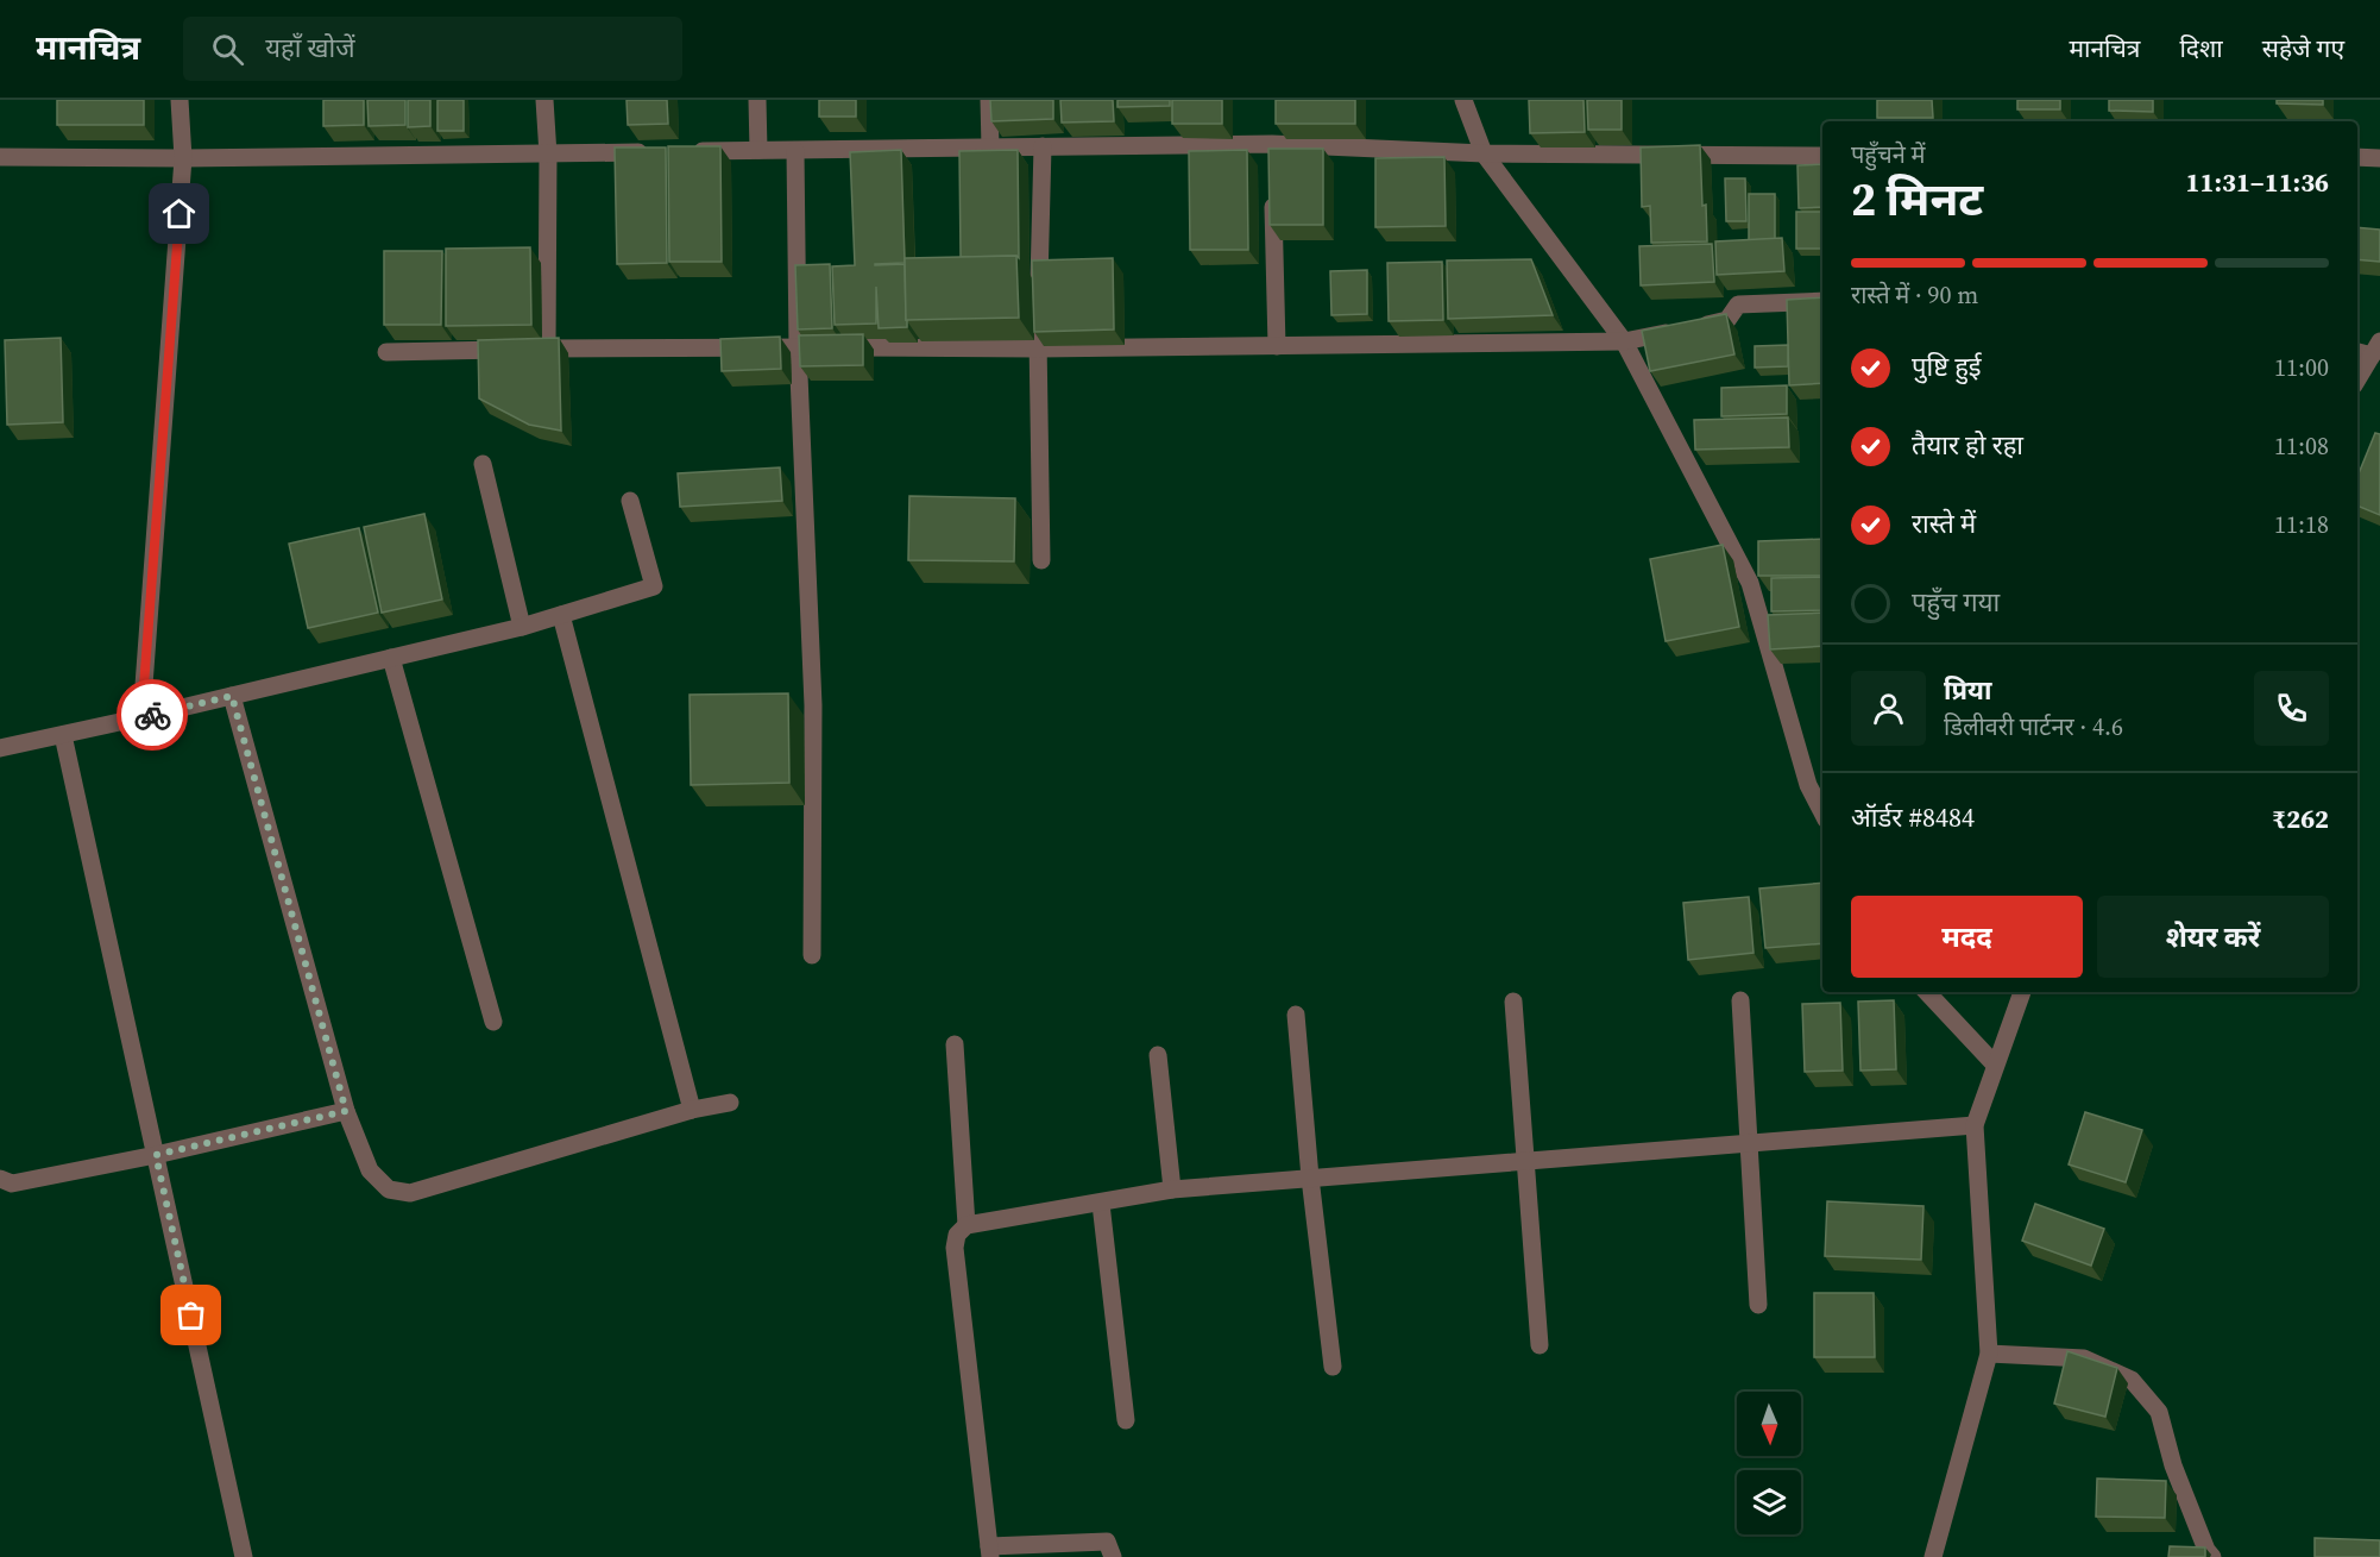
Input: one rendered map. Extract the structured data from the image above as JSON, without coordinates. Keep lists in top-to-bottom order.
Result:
{
  "north": "bottom",
  "page": {
    "header": "मानचित्र",
    "search": "यहाँ खोजें",
    "nav": ["मानचित्र", "दिशा", "सहेजे गए"],
    "heading": ["2 मिनट", "पहुँचने में", "11:31–11:36"],
    "panel": [
      "प्रिया",
      "डिलीवरी पार्टनर · 4.6",
      "ऑर्डर #8484",
      "₹262"
    ],
    "bar": "रास्ते में · 90 m",
    "list": [
      ["पुष्टि हुई", "11:00"],
      ["तैयार हो रहा", "11:08"],
      ["रास्ते में", "11:18"],
      "पहुँच गया"
    ],
    "buttons": ["मदद", "शेयर करें"]
  }
}
